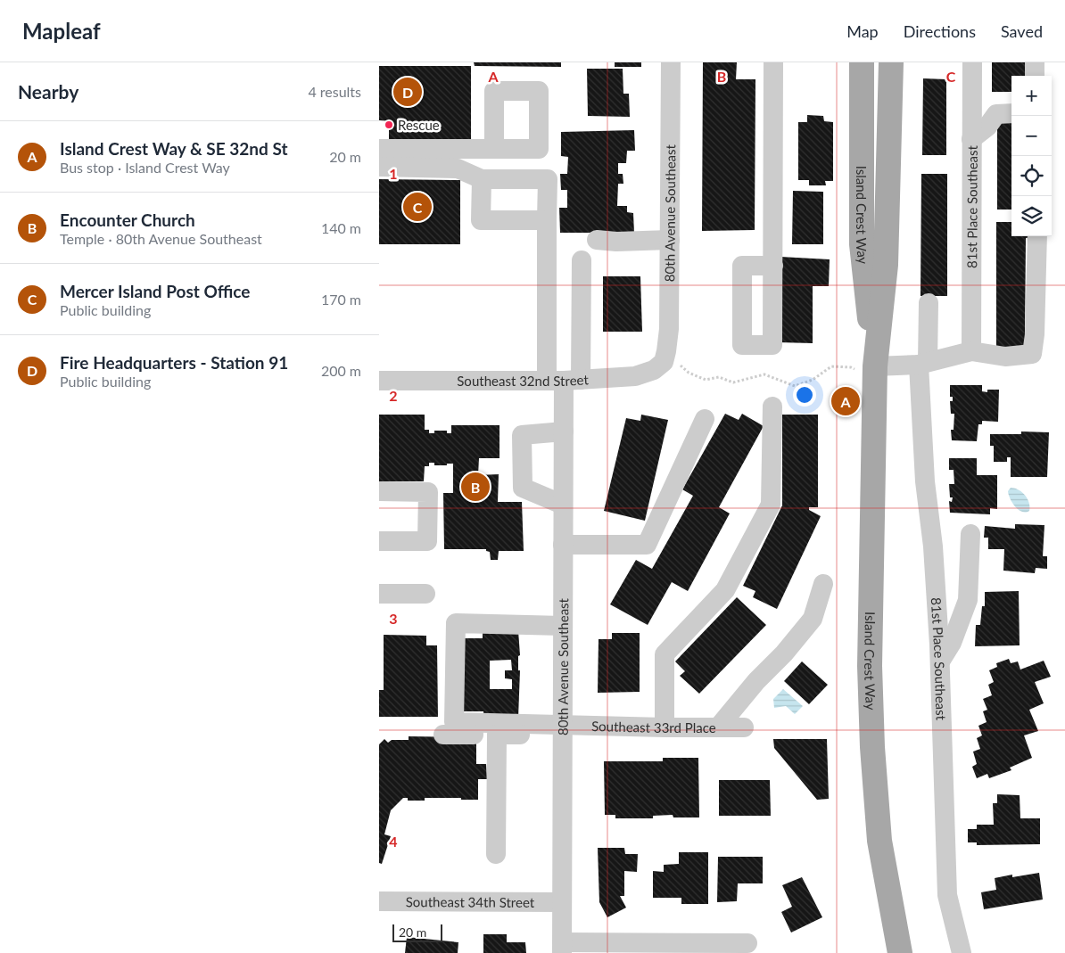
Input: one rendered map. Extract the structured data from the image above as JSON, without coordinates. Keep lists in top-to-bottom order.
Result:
{
  "streets": {
    "main road": ["Island Crest Way"],
    "street": [
      "81st Place Southeast",
      "80th Avenue Southeast",
      "Southeast 32nd Street",
      "Southeast 33rd Place",
      "Southeast 34th Street"
    ]
  },
  "crossings": [
    ["80th Avenue Southeast", "Southeast 32nd Street"],
    ["80th Avenue Southeast", "Southeast 33rd Place"],
    ["80th Avenue Southeast", "Southeast 34th Street"]
  ],
  "places": ["Rescue"],
  "scale_bar": "20 m",
  "page": {
    "header": "Mapleaf",
    "nav": ["Map", "Directions", "Saved"],
    "heading": ["Nearby", "4 results"],
    "map_buttons": ["+", "−"],
    "pins": [
      "D",
      "C",
      "A",
      "B"
    ],
    "list": [
      {
        "mark": "A",
        "name": "Island Crest Way & SE 32nd St",
        "note": "Bus stop · Island Crest Way",
        "value": "20 m"
      },
      {
        "mark": "B",
        "name": "Encounter Church",
        "note": "Temple · 80th Avenue Southeast",
        "value": "140 m"
      },
      {
        "mark": "C",
        "name": "Mercer Island Post Office",
        "note": "Public building",
        "value": "170 m"
      },
      {
        "mark": "D",
        "name": "Fire Headquarters - Station 91",
        "note": "Public building",
        "value": "200 m"
      }
    ],
    "scale": "20 m"
  },
  "grid": {
    "columns": ["A", "B", "C"],
    "rows": [
      "1",
      "2",
      "3",
      "4"
    ]
  }
}
